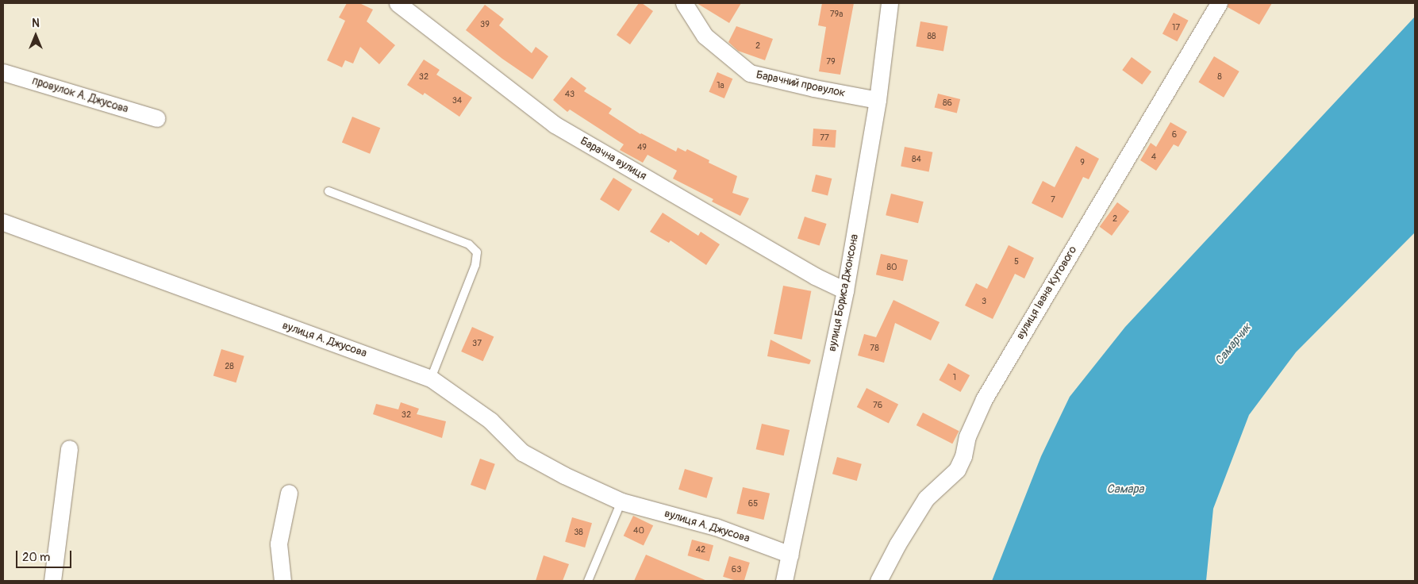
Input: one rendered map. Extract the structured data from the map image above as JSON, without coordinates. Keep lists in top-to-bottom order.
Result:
{
  "streets": {
    "street": [
      "Барачний провулок",
      "провулок А. Джусова",
      "Барачна вулиця",
      "вулиця Бориса Джонсона",
      "вулиця Івана Кутового",
      "вулиця А. Джусова"
    ]
  },
  "crossings": [
    ["Барачний провулок", "вулиця Бориса Джонсона"],
    ["Барачна вулиця", "вулиця Бориса Джонсона"],
    ["вулиця Бориса Джонсона", "вулиця А. Джусова"]
  ],
  "water": ["Самарчик", "Самара"],
  "house_numbers": [
    "79а",
    "39",
    "17",
    "88",
    "2",
    "79",
    "32",
    "8",
    "1a",
    "43",
    "34",
    "86",
    "6",
    "77",
    "49",
    "4",
    "84",
    "9",
    "7",
    "2",
    "5",
    "80",
    "3",
    "37",
    "78",
    "28",
    "1",
    "76",
    "32",
    "65",
    "40",
    "38",
    "42",
    "63"
  ],
  "scale_bar": "20 m",
  "north": "top"
}
